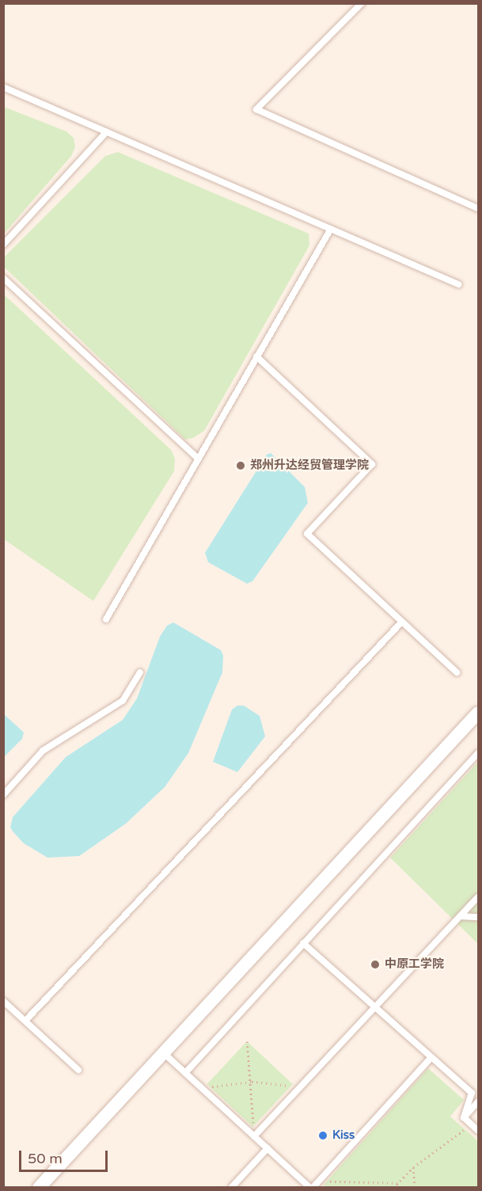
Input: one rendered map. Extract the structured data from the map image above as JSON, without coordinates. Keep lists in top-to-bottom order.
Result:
{
  "places": ["郑州升达经贸管理学院", "中原工学院", "Kiss"],
  "scale_bar": "50 m"
}
